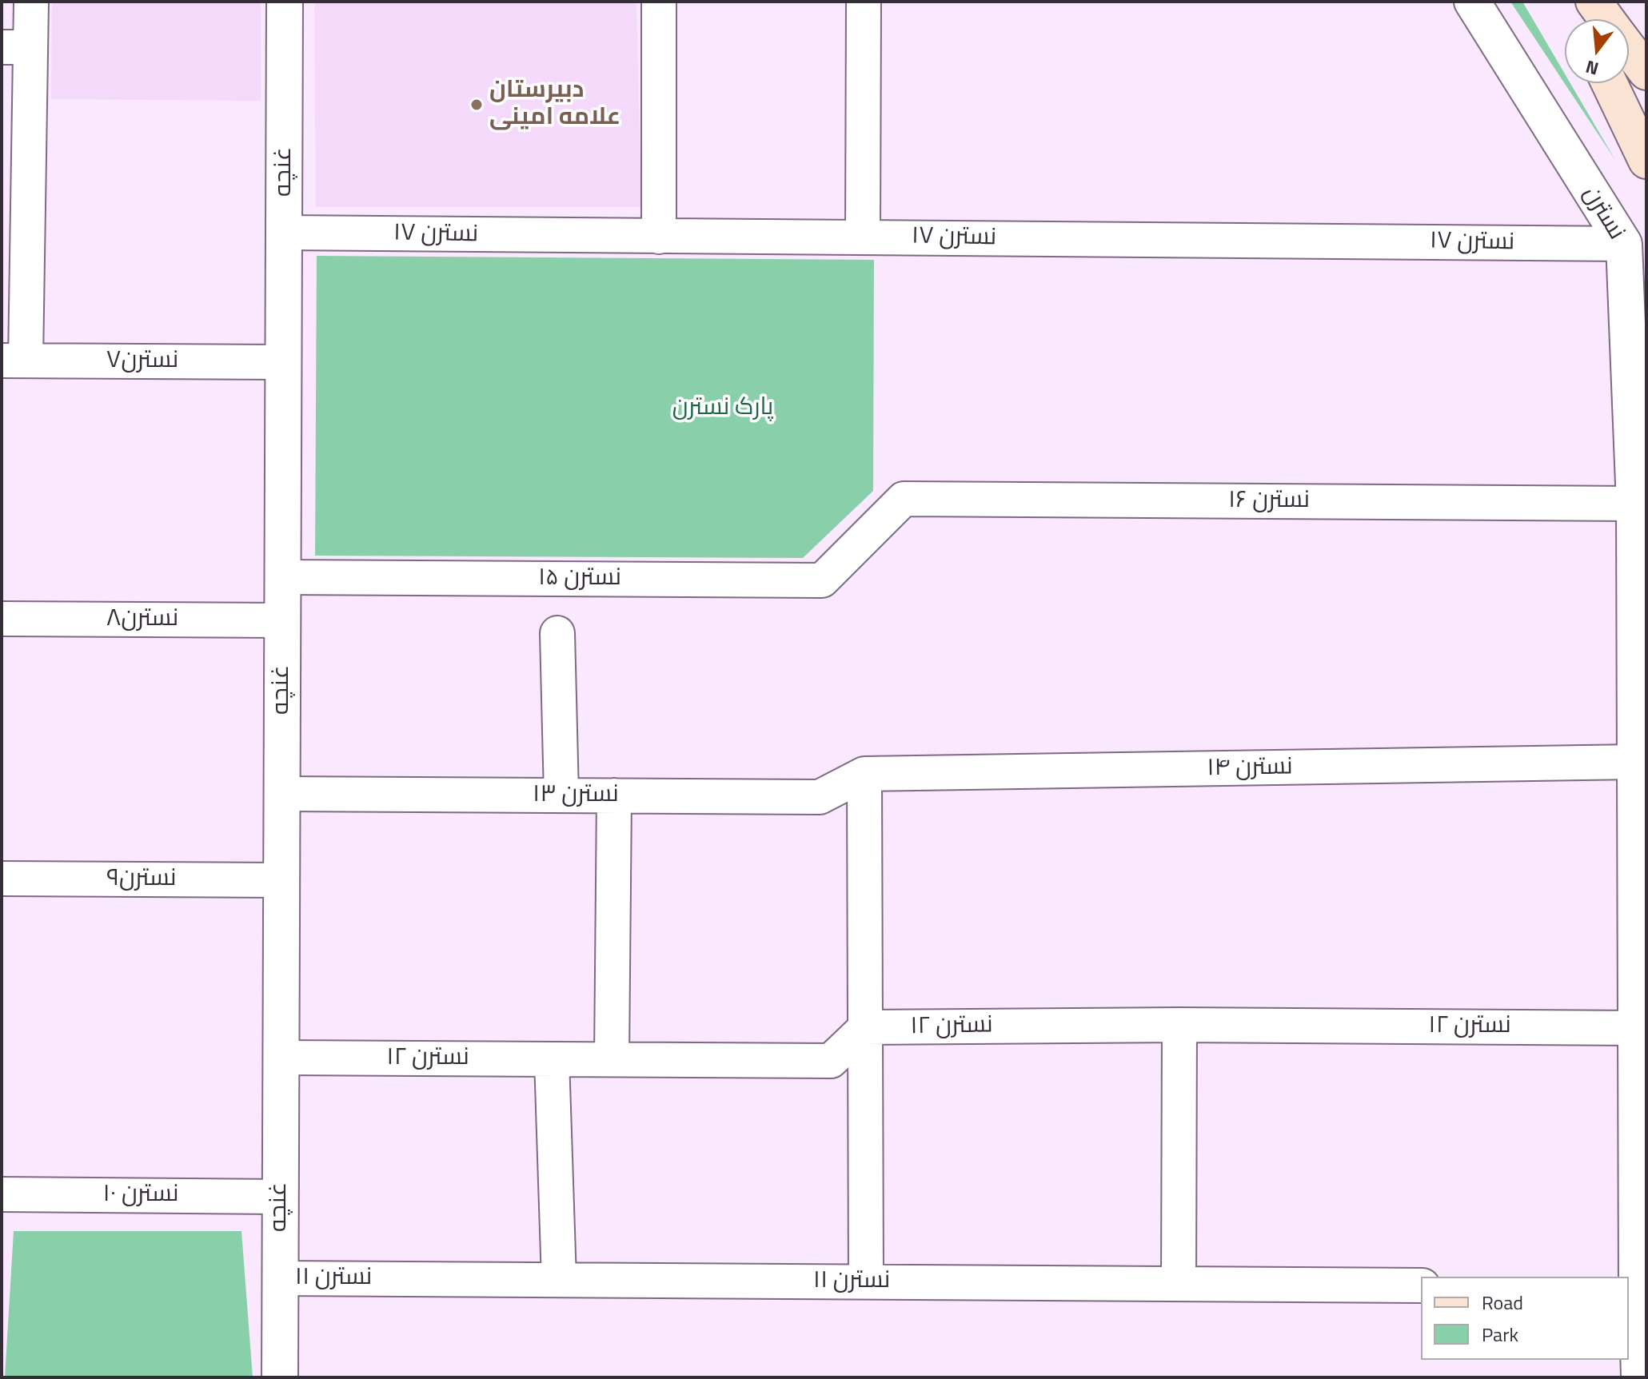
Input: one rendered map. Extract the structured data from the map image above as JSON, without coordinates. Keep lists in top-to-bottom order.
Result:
{
  "streets": {
    "street": [
      "غنچه",
      "نسترن",
      "نسترن ۱۷",
      "نسترن۷",
      "نسترن ۱۶",
      "نسترن ۱۵",
      "نسترن۸",
      "نسترن ۱۴",
      "نسترن ۱۳",
      "نسترن۹",
      "نسترن ۱۲",
      "نسترن ۱۰",
      "نسترن ۱۱"
    ]
  },
  "crossings": [
    ["غنچه", "نسترن ۱۷"],
    ["غنچه", "نسترن۷"],
    ["غنچه", "نسترن ۱۵"],
    ["غنچه", "نسترن۸"],
    ["غنچه", "نسترن ۱۳"],
    ["غنچه", "نسترن۹"],
    ["غنچه", "نسترن ۱۲"],
    ["غنچه", "نسترن ۱۰"],
    ["غنچه", "نسترن ۱۱"],
    ["نسترن", "نسترن ۱۷"],
    ["نسترن", "نسترن ۱۶"],
    ["نسترن", "نسترن ۱۴"],
    ["نسترن", "نسترن ۱۲"],
    ["نسترن ۱۶", "نسترن ۱۵"],
    ["نسترن ۱۴", "نسترن ۱۳"]
  ],
  "parks": ["پارک نسترن"],
  "places": ["دبیرستان علامه امینی"],
  "legend": ["Road", "Park"],
  "north": "bottom"
}
